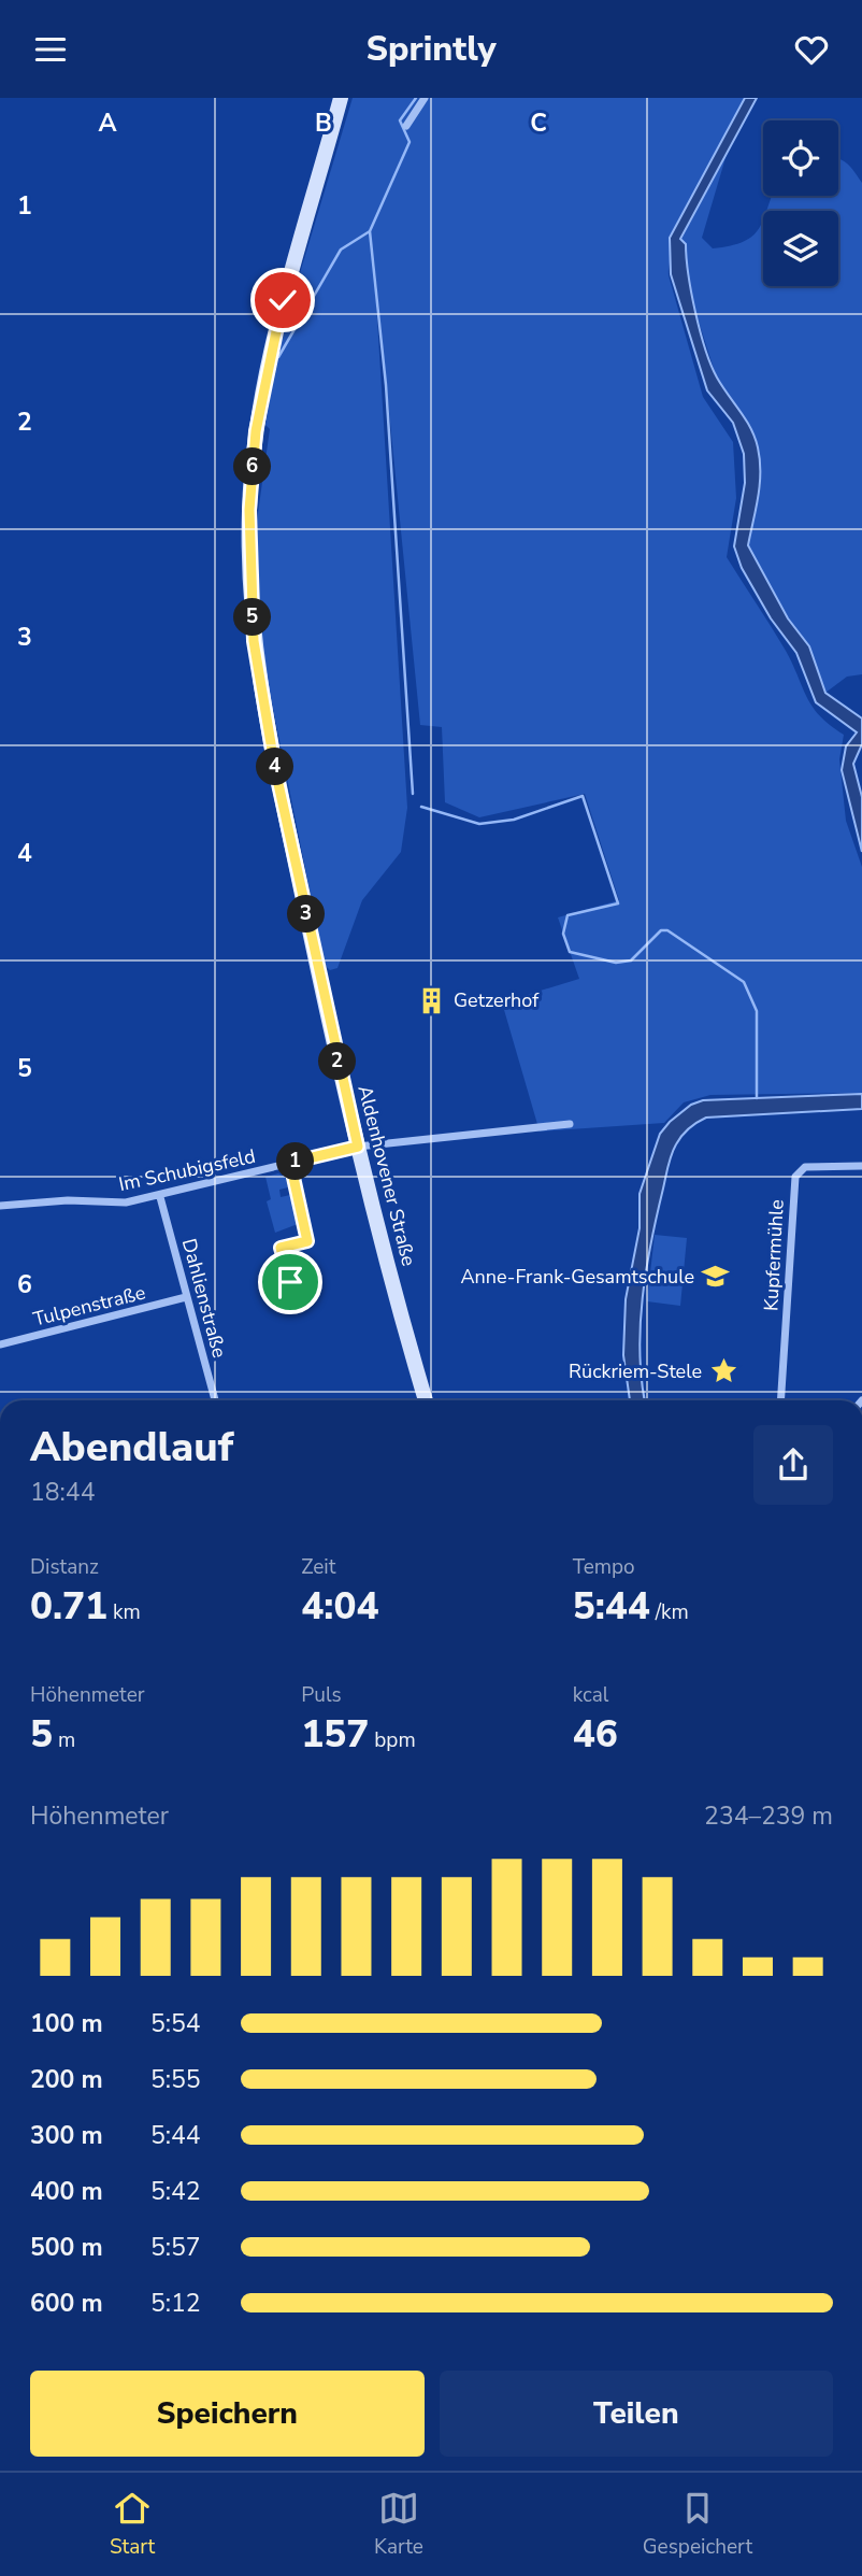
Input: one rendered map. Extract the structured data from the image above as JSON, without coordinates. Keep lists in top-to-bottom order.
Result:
{
  "streets": {
    "main road": ["Aldenhovener Straße"],
    "street": [
      "Im Schubigsfeld",
      "Kupfermühle",
      "Dahlienstraße",
      "Tulpenstraße"
    ]
  },
  "crossings": [
    ["Im Schubigsfeld", "Aldenhovener Straße"],
    ["Im Schubigsfeld", "Dahlienstraße"],
    ["Dahlienstraße", "Tulpenstraße"]
  ],
  "places": {
    "building": ["Getzerhof"],
    "school or university": ["Anne-Frank-Gesamtschule"],
    "place": ["Rückriem-Stele"]
  },
  "page": {
    "header": "Sprintly",
    "pins": [
      "6",
      "5",
      "4",
      "3",
      "2",
      "1"
    ],
    "heading": ["Abendlauf", "18:44"],
    "stats": [
      ["Distanz", "0.71 km"],
      ["Zeit", "4:04"],
      ["Tempo", "5:44 /km"],
      ["Höhenmeter", "5 m"],
      ["Puls", "157 bpm"],
      ["kcal", "46"]
    ],
    "chart": ["Höhenmeter", "234–239 m"],
    "list": [
      {
        "name": "100 m",
        "note": "5:54"
      },
      {
        "name": "200 m",
        "note": "5:55"
      },
      {
        "name": "300 m",
        "note": "5:44"
      },
      {
        "name": "400 m",
        "note": "5:42"
      },
      {
        "name": "500 m",
        "note": "5:57"
      },
      {
        "name": "600 m",
        "note": "5:12"
      }
    ],
    "buttons": ["Speichern", "Teilen"],
    "tabs": ["Start", "Karte", "Gespeichert"]
  },
  "grid": {
    "columns": ["A", "B", "C"],
    "rows": [
      "1",
      "2",
      "3",
      "4",
      "5",
      "6"
    ]
  }
}
